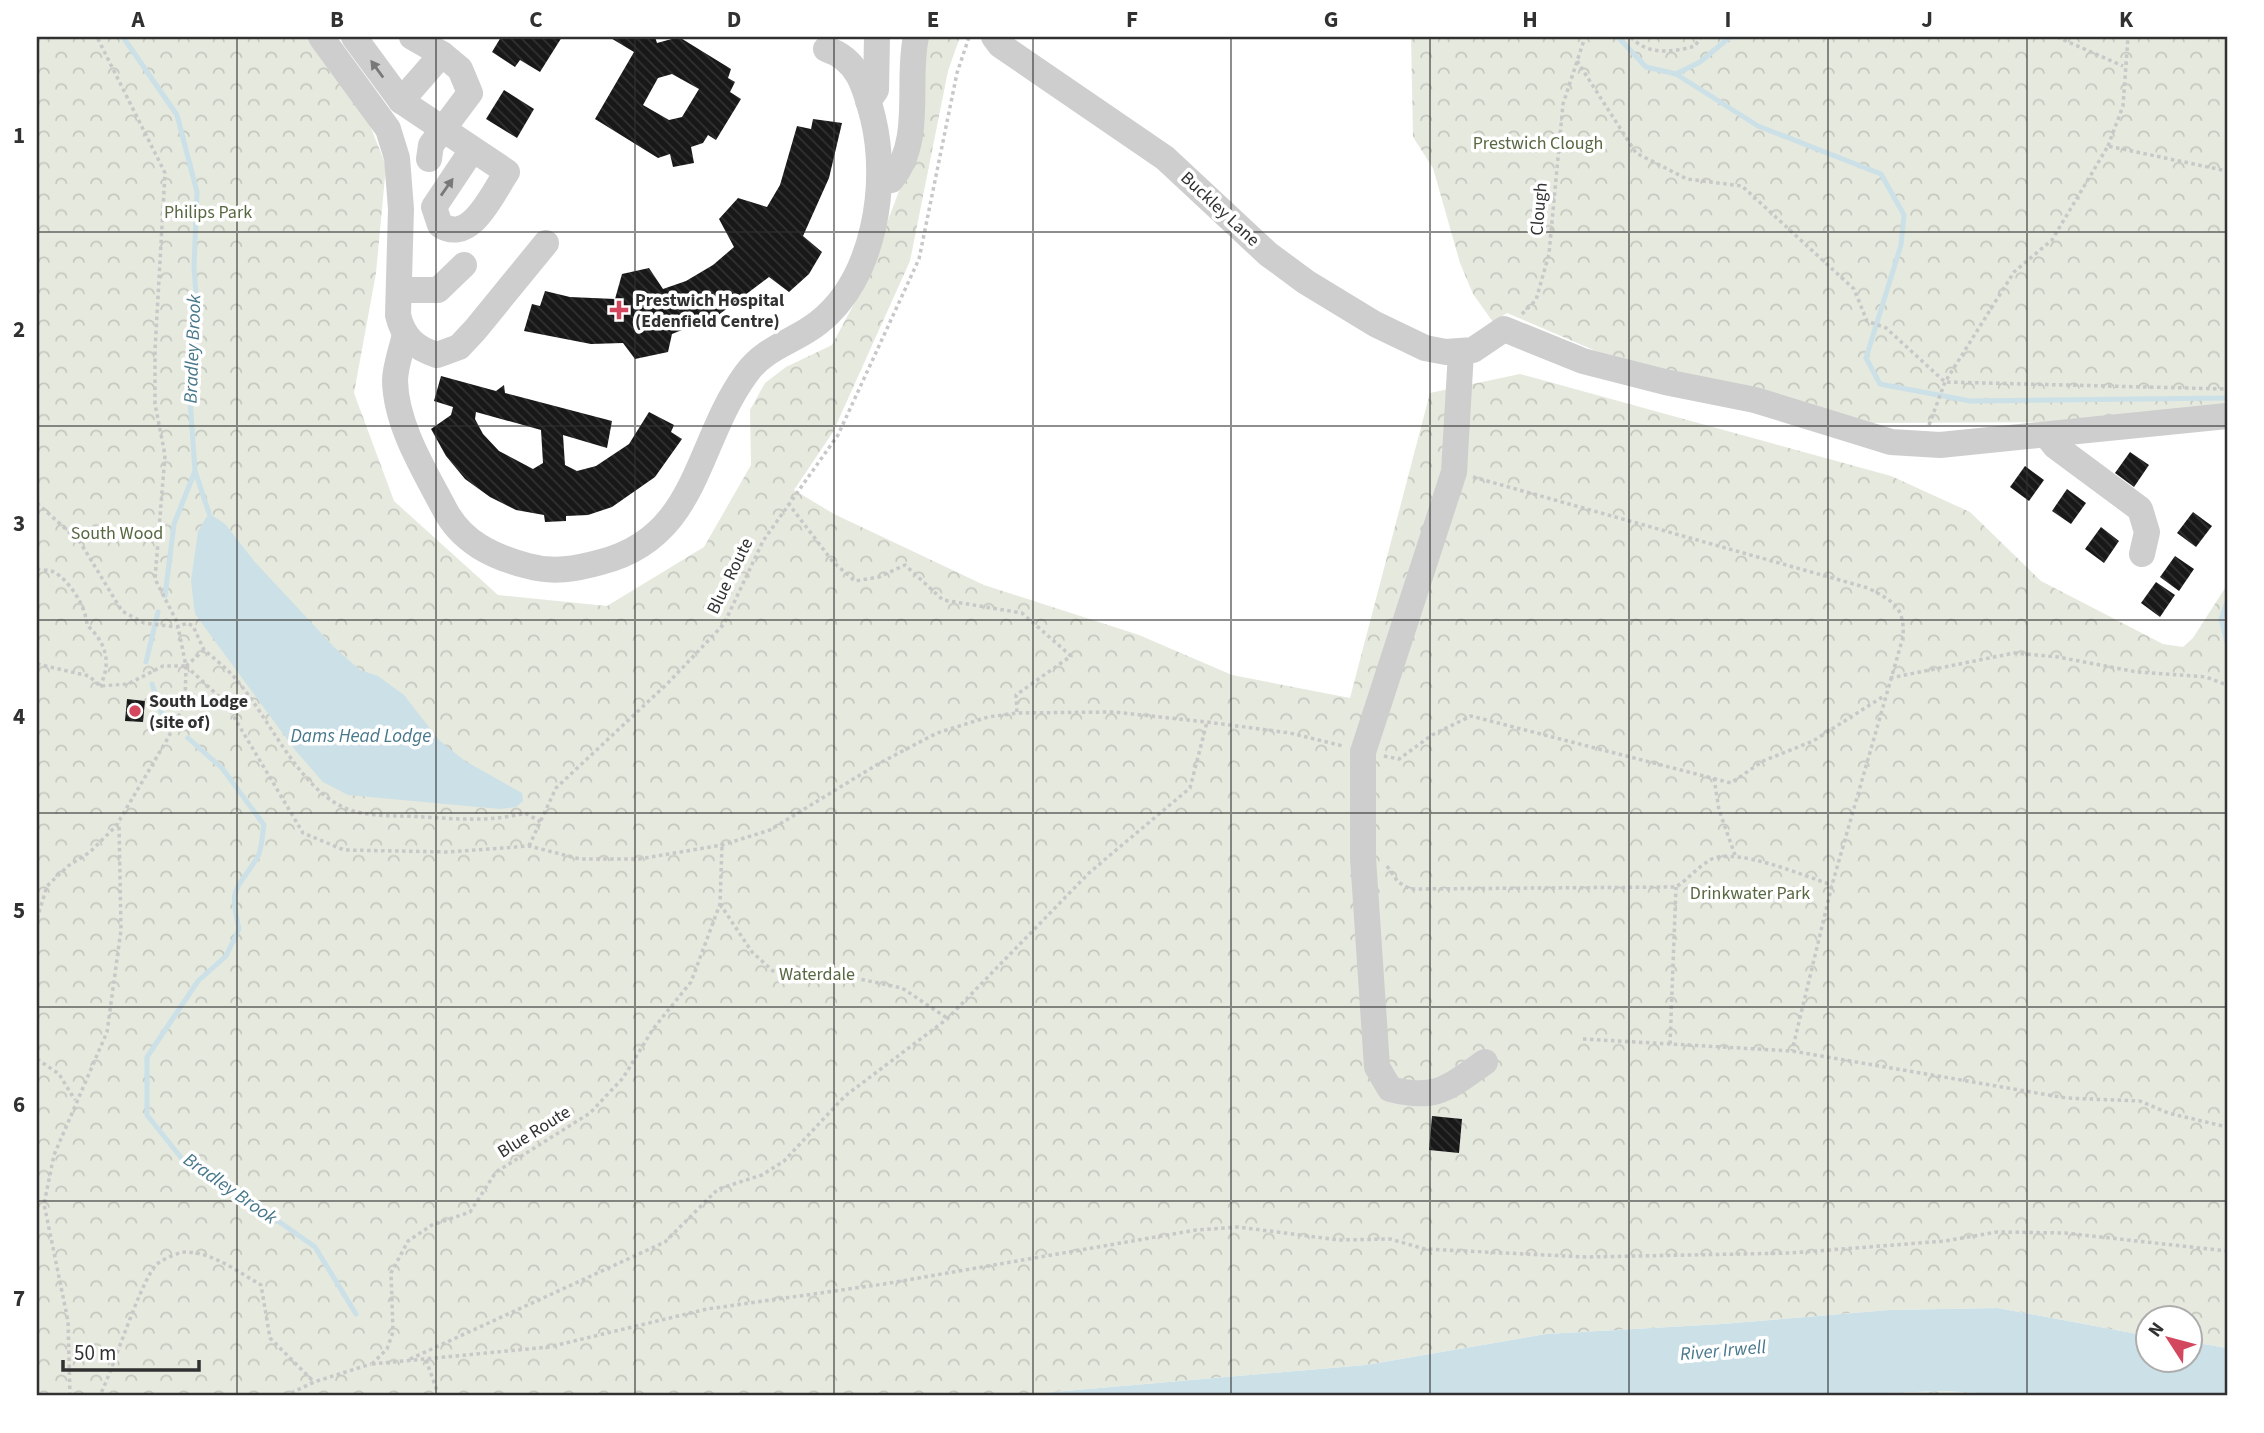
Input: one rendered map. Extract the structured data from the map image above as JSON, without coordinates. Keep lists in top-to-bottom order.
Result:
{
  "streets": {
    "street": ["Buckley Lane"],
    "path": ["Clough", "Blue Route"]
  },
  "water": ["Bradley Brook", "Dams Head Lodge", "River Irwell"],
  "parks": [
    "Prestwich Clough",
    "Philips Park",
    "South Wood",
    "Drinkwater Park",
    "Waterdale"
  ],
  "places": {
    "health": ["Prestwich Hospital (Edenfield Centre)"],
    "other": ["South Lodge (site of)"]
  },
  "scale_bar": "50 m",
  "north": "top left",
  "grid": {
    "columns": [
      "A",
      "B",
      "C",
      "D",
      "E",
      "F",
      "G",
      "H",
      "I",
      "J",
      "K"
    ],
    "rows": [
      "1",
      "2",
      "3",
      "4",
      "5",
      "6",
      "7"
    ]
  }
}
